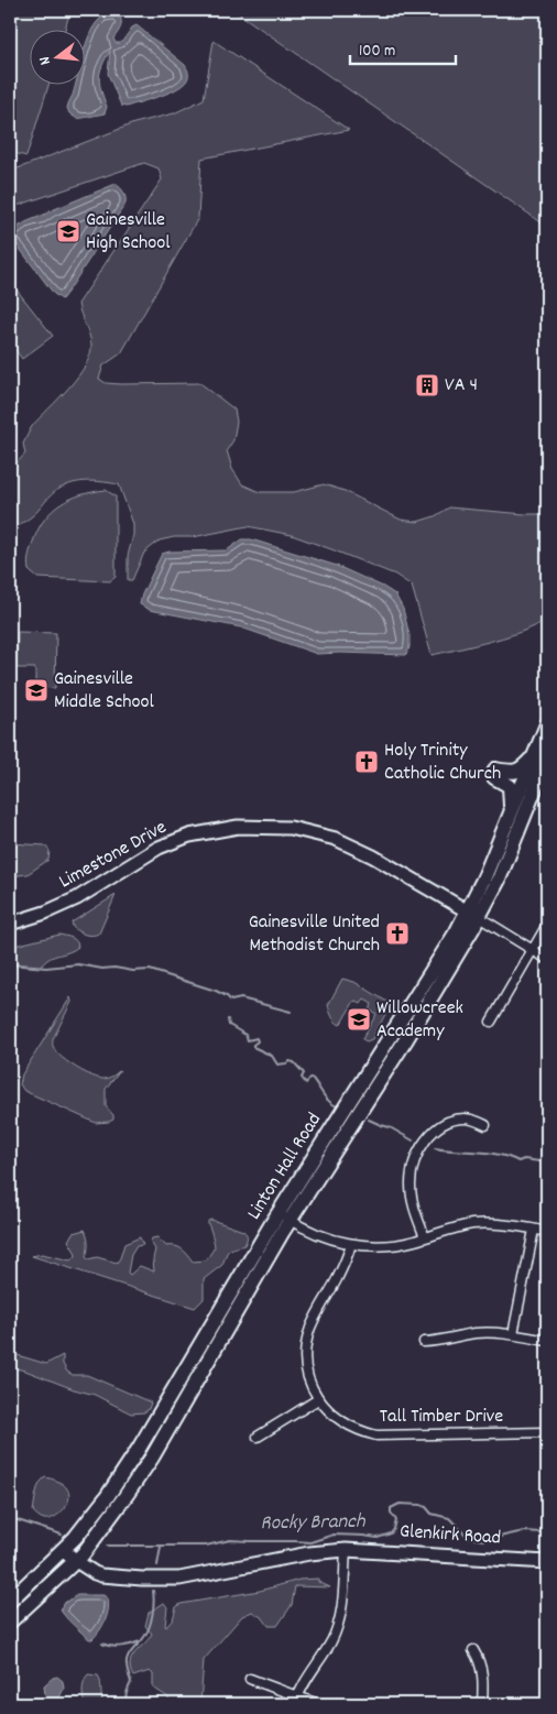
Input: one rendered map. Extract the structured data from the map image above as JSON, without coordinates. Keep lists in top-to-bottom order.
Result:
{
  "streets": {
    "main road": ["Linton Hall Road"],
    "street": ["Limestone Drive", "Tall Timber Drive", "Glenkirk Road"]
  },
  "crossings": [
    ["Limestone Drive", "Linton Hall Road"],
    ["Linton Hall Road", "Glenkirk Road"]
  ],
  "water": ["Rocky Branch"],
  "places": {
    "school or university": ["Gainesville High School", "Gainesville Middle School", "Willowcreek Academy"],
    "building": ["VA 4"],
    "church": ["Holy Trinity Catholic Church", "Gainesville United Methodist Church"]
  },
  "scale_bar": "100 m",
  "north": "left"
}
